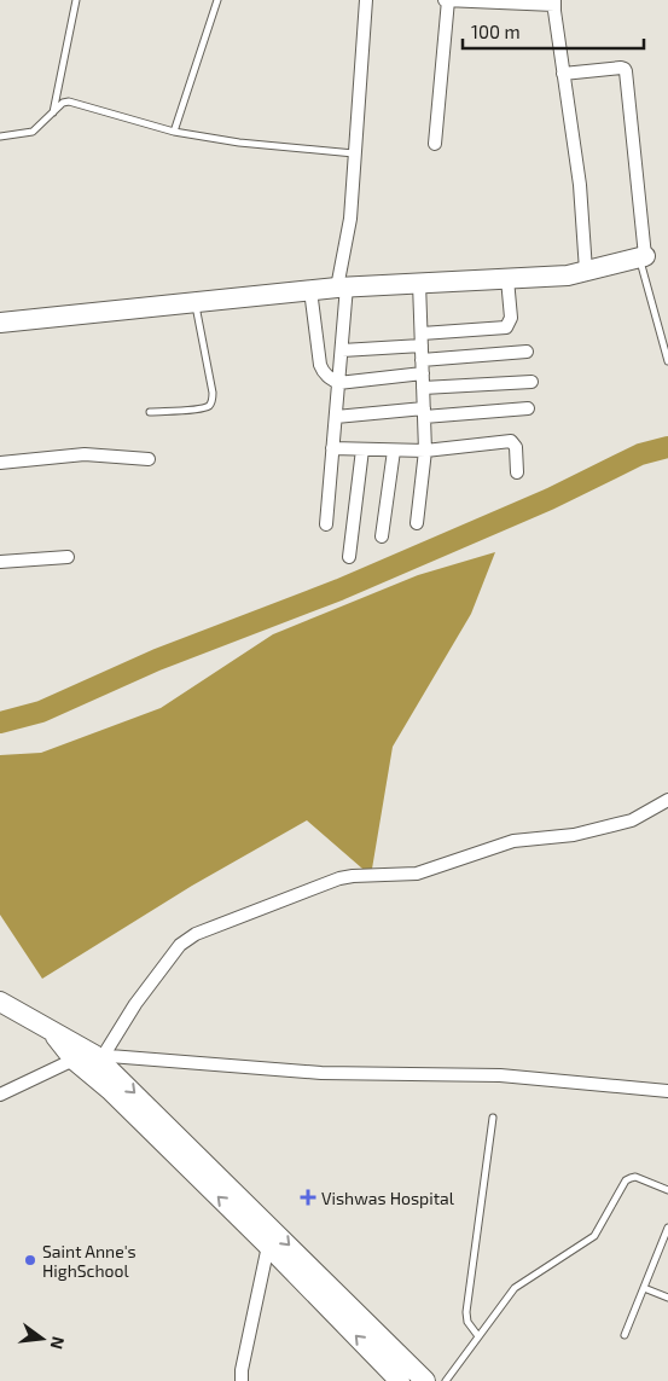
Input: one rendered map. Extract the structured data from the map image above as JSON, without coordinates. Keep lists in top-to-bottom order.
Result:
{
  "places": {
    "health": ["Vishwas Hospital"],
    "other": ["Saint Anne's HighSchool"]
  },
  "scale_bar": "100 m",
  "north": "right"
}
